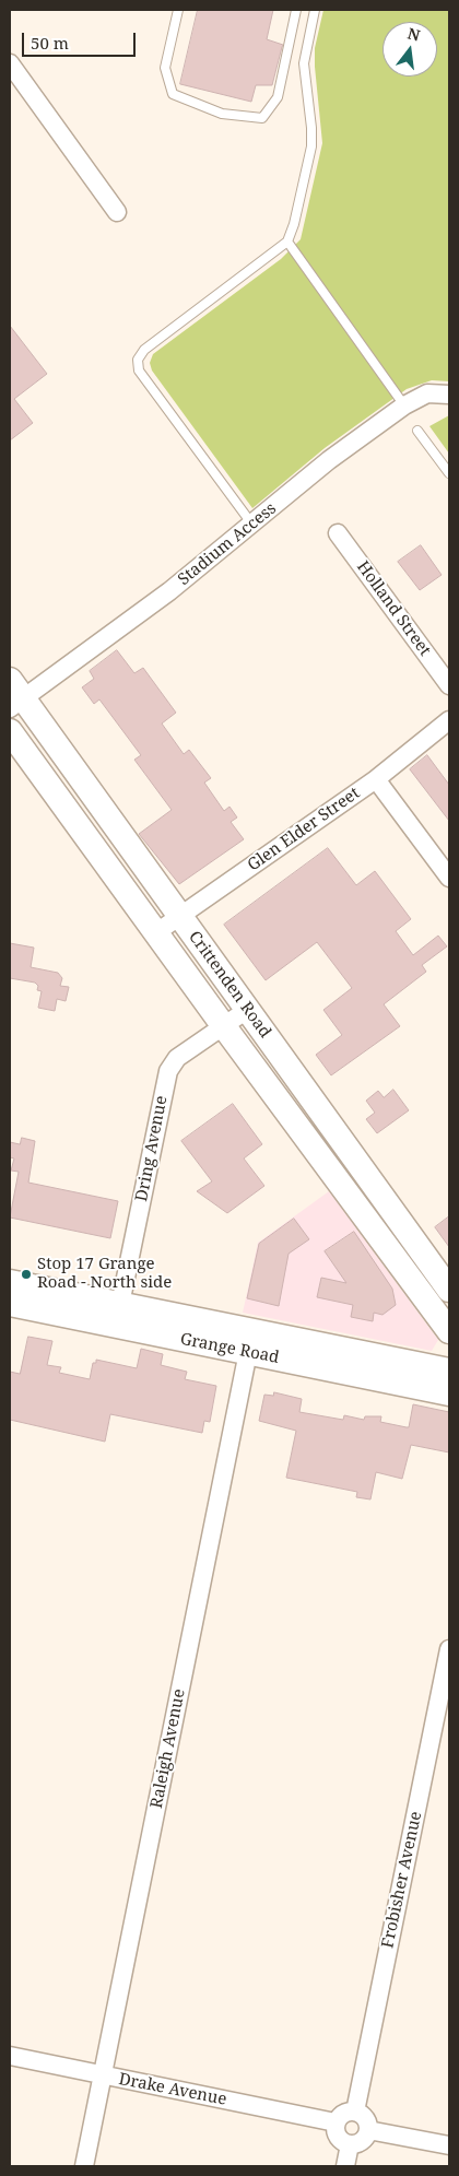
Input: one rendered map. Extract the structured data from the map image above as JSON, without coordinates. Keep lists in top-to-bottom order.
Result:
{
  "streets": {
    "main road": ["Crittenden Road", "Grange Road"],
    "street": [
      "Stadium Access",
      "Holland Street",
      "Glen Elder Street",
      "Dring Avenue",
      "Raleigh Avenue",
      "Frobisher Avenue",
      "Drake Avenue"
    ]
  },
  "crossings": [
    ["Stadium Access", "Crittenden Road"],
    ["Glen Elder Street", "Crittenden Road"],
    ["Crittenden Road", "Dring Avenue"],
    ["Dring Avenue", "Grange Road"],
    ["Grange Road", "Raleigh Avenue"],
    ["Raleigh Avenue", "Drake Avenue"],
    ["Frobisher Avenue", "Drake Avenue"]
  ],
  "places": ["Stop 17 Grange Road - North side"],
  "scale_bar": "50 m",
  "north": "top"
}
